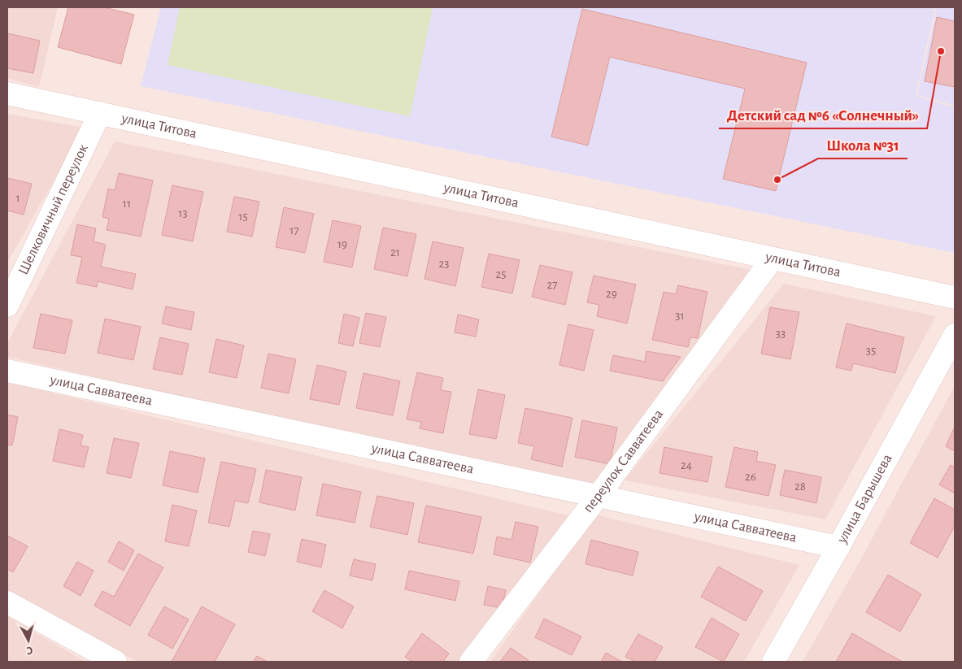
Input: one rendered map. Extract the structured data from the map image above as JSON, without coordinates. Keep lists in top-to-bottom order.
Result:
{
  "streets": {
    "street": [
      "улица Титова",
      "Шелковичный переулок",
      "улица Савватеева",
      "переулок Савватеева",
      "улица Барышева"
    ]
  },
  "crossings": [
    ["улица Титова", "Шелковичный переулок"],
    ["улица Титова", "переулок Савватеева"],
    ["улица Савватеева", "переулок Савватеева"],
    ["улица Савватеева", "улица Барышева"]
  ],
  "places": ["Детский сад №6 «Солнечный»", "Школа №31"],
  "house_numbers": [
    "1",
    "11",
    "13",
    "15",
    "17",
    "19",
    "21",
    "23",
    "25",
    "27",
    "29",
    "31",
    "33",
    "35",
    "24",
    "26",
    "28"
  ],
  "north": "bottom"
}
